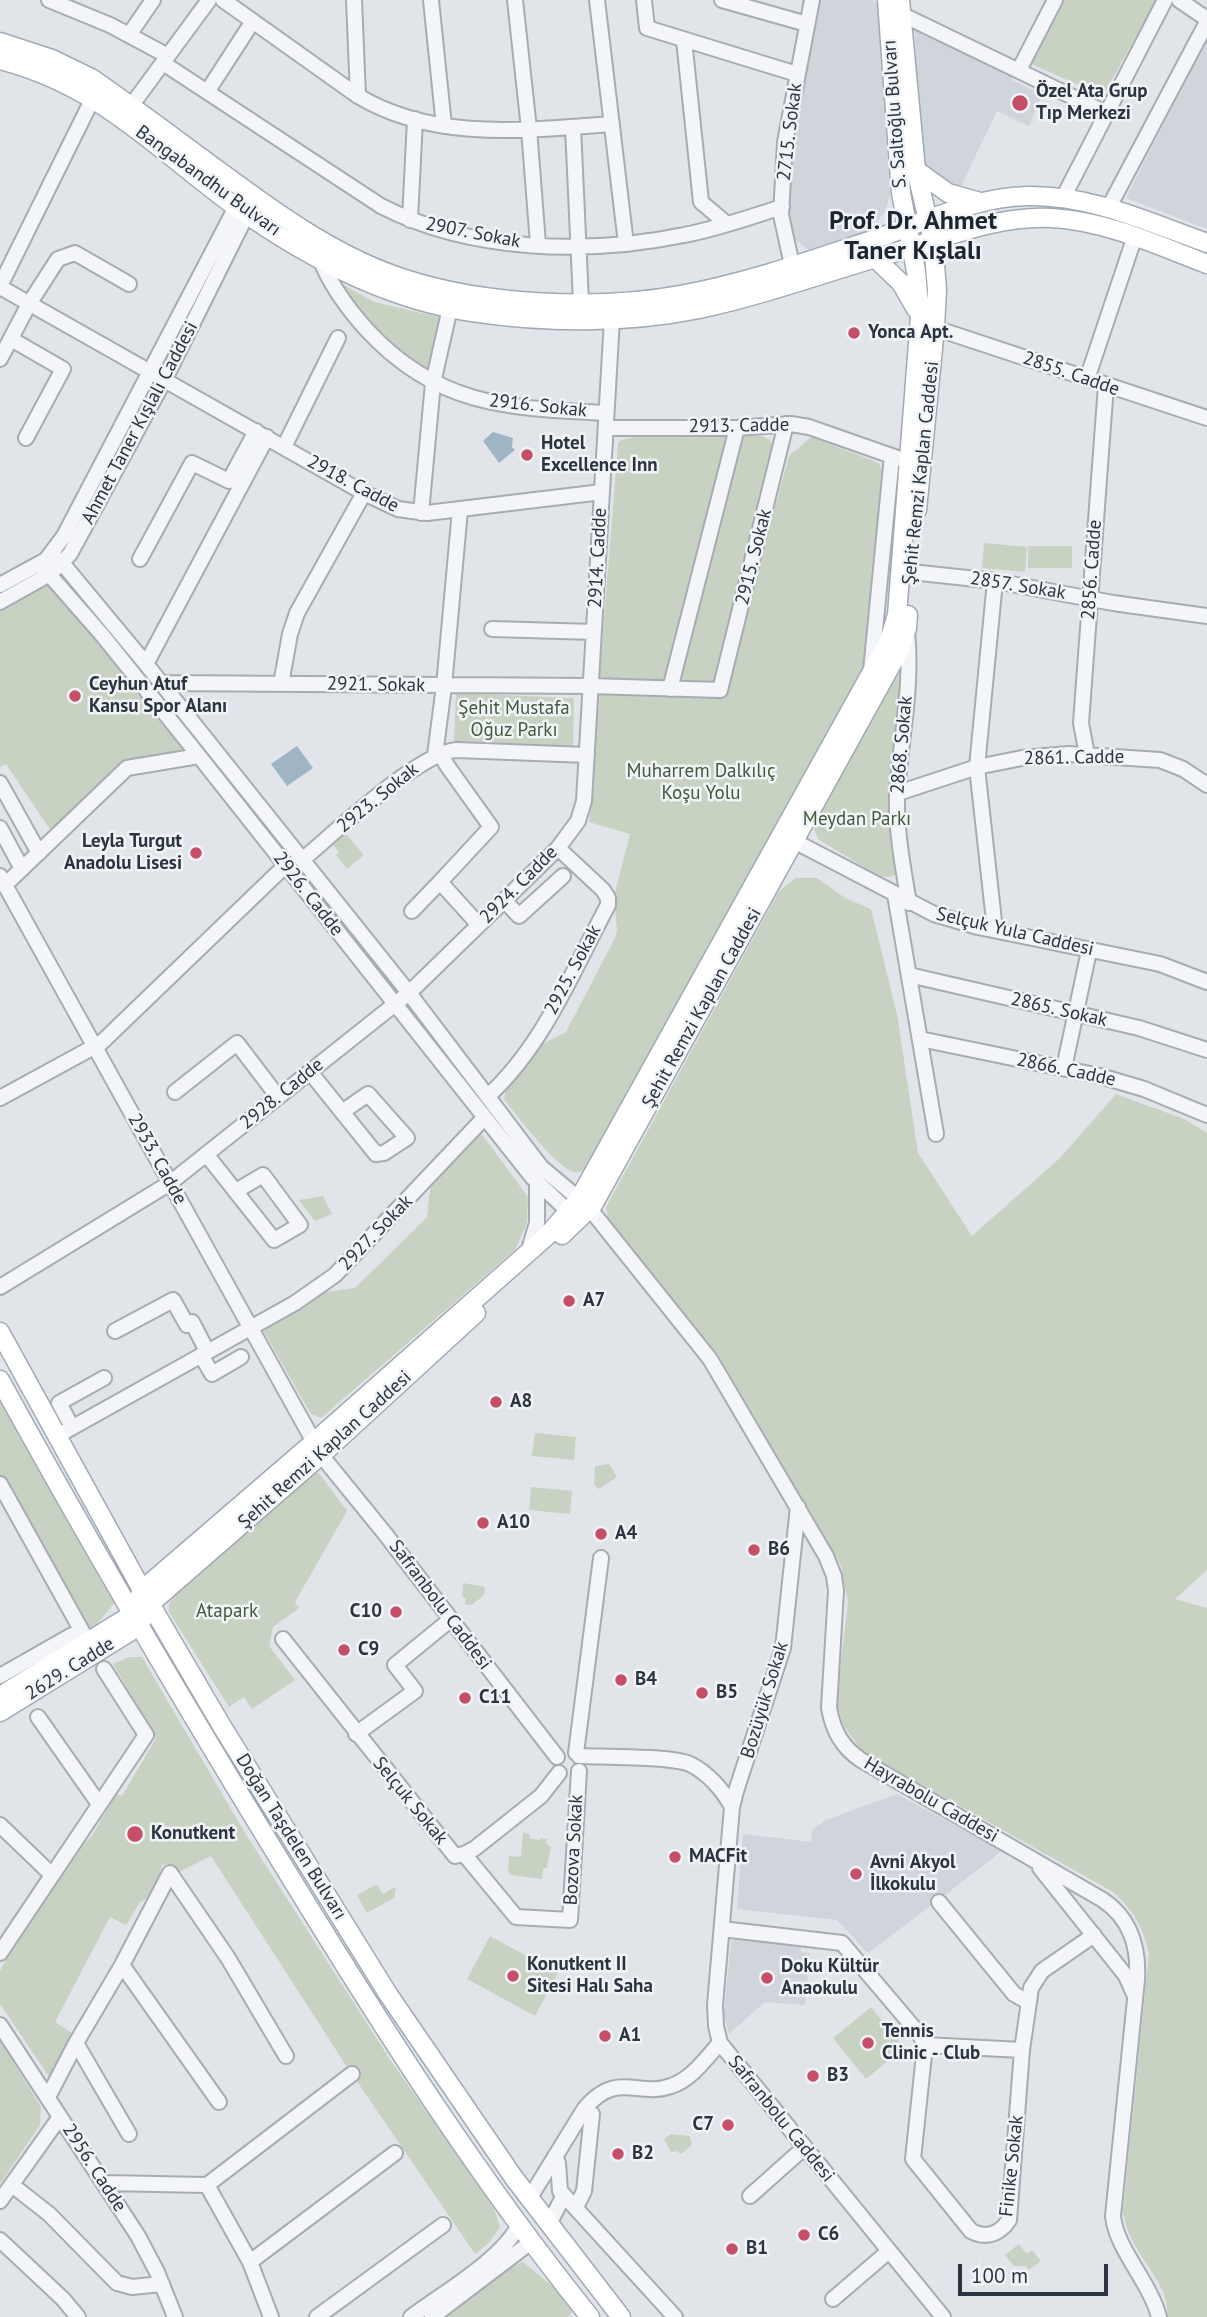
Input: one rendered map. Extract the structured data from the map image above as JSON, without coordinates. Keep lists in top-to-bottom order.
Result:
{
  "streets": {
    "main road": [
      "S. Saltoğlu Bulvarı",
      "Bangabandhu Bulvarı",
      "Şehit Remzi Kaplan Caddesi",
      "2629. Cadde",
      "Doğan Taşdelen Bulvarı"
    ],
    "street": [
      "2715. Sokak",
      "2907. Sokak",
      "2855. Cadde",
      "2916. Sokak",
      "Ahmet Taner Kışlalı Caddesi",
      "2913. Cadde",
      "2918. Cadde",
      "2915. Sokak",
      "2914. Cadde",
      "2856. Cadde",
      "2857. Sokak",
      "2921. Sokak",
      "2868. Sokak",
      "2861. Cadde",
      "2923. Sokak",
      "2924. Cadde",
      "2926. Cadde",
      "Selçuk Yula Caddesi",
      "2925. Sokak",
      "2865. Sokak",
      "2866. Cadde",
      "2928. Cadde",
      "2933. Cadde",
      "2927. Sokak",
      "Safranbolu Caddesi",
      "Bozüyük Sokak",
      "Hayrabolu Caddesi",
      "Selçuk Sokak",
      "Bozova Sokak",
      "Finike Sokak",
      "2956. Cadde"
    ]
  },
  "crossings": [
    ["S. Saltoğlu Bulvarı", "Bangabandhu Bulvarı"],
    ["S. Saltoğlu Bulvarı", "Şehit Remzi Kaplan Caddesi"],
    ["2715. Sokak", "Bangabandhu Bulvarı"],
    ["2715. Sokak", "2907. Sokak"],
    ["Bangabandhu Bulvarı", "2916. Sokak"],
    ["Bangabandhu Bulvarı", "Ahmet Taner Kışlalı Caddesi"],
    ["Bangabandhu Bulvarı", "Şehit Remzi Kaplan Caddesi"],
    ["Bangabandhu Bulvarı", "2914. Cadde"],
    ["2855. Cadde", "Şehit Remzi Kaplan Caddesi"],
    ["2855. Cadde", "2856. Cadde"],
    ["2916. Sokak", "2913. Cadde"],
    ["2916. Sokak", "2914. Cadde"],
    ["Ahmet Taner Kışlalı Caddesi", "2918. Cadde"],
    ["Ahmet Taner Kışlalı Caddesi", "2926. Cadde"],
    ["2913. Cadde", "Şehit Remzi Kaplan Caddesi"],
    ["2913. Cadde", "2915. Sokak"],
    ["2913. Cadde", "2914. Cadde"],
    ["Şehit Remzi Kaplan Caddesi", "2857. Sokak"],
    ["Şehit Remzi Kaplan Caddesi", "2868. Sokak"],
    ["Şehit Remzi Kaplan Caddesi", "2926. Cadde"],
    ["Şehit Remzi Kaplan Caddesi", "Selçuk Yula Caddesi"],
    ["Şehit Remzi Kaplan Caddesi", "2933. Cadde"],
    ["Şehit Remzi Kaplan Caddesi", "Safranbolu Caddesi"],
    ["Şehit Remzi Kaplan Caddesi", "Hayrabolu Caddesi"],
    ["Şehit Remzi Kaplan Caddesi", "Doğan Taşdelen Bulvarı"],
    ["2918. Cadde", "2914. Cadde"],
    ["2915. Sokak", "2921. Sokak"],
    ["2914. Cadde", "2921. Sokak"],
    ["2914. Cadde", "2923. Sokak"],
    ["2914. Cadde", "2924. Cadde"],
    ["2856. Cadde", "2857. Sokak"],
    ["2856. Cadde", "2861. Cadde"],
    ["2921. Sokak", "2926. Cadde"],
    ["2868. Sokak", "2861. Cadde"],
    ["2868. Sokak", "Selçuk Yula Caddesi"],
    ["2923. Sokak", "2924. Cadde"],
    ["2923. Sokak", "2926. Cadde"],
    ["2924. Cadde", "2926. Cadde"],
    ["2924. Cadde", "2925. Sokak"],
    ["2924. Cadde", "2928. Cadde"],
    ["2926. Cadde", "2925. Sokak"],
    ["2926. Cadde", "2928. Cadde"],
    ["2926. Cadde", "2927. Sokak"],
    ["2926. Cadde", "Hayrabolu Caddesi"],
    ["2928. Cadde", "2933. Cadde"],
    ["2933. Cadde", "2927. Sokak"],
    ["2933. Cadde", "Safranbolu Caddesi"],
    ["2927. Sokak", "Doğan Taşdelen Bulvarı"],
    ["Safranbolu Caddesi", "Bozüyük Sokak"],
    ["Safranbolu Caddesi", "Selçuk Sokak"],
    ["Safranbolu Caddesi", "Bozova Sokak"],
    ["2629. Cadde", "Doğan Taşdelen Bulvarı"],
    ["Bozüyük Sokak", "Hayrabolu Caddesi"],
    ["Selçuk Sokak", "Bozova Sokak"]
  ],
  "districts": ["Prof. Dr. Ahmet Taner Kışlalı"],
  "parks": [
    "Şehit Mustafa Oğuz Parkı",
    "Muharrem Dalkılıç Koşu Yolu",
    "Meydan Parkı",
    "Atapark"
  ],
  "places": [
    "Özel Ata Grup Tıp Merkezi",
    "Yonca Apt.",
    "Hotel Excellence Inn",
    "Ceyhun Atuf Kansu Spor Alanı",
    "Leyla Turgut Anadolu Lisesi",
    "A7",
    "A8",
    "A10",
    "A4",
    "B6",
    "C10",
    "C9",
    "B4",
    "B5",
    "C11",
    "Konutkent",
    "MACFit",
    "Avni Akyol İlkokulu",
    "Konutkent II Sitesi Halı Saha",
    "Doku Kültür Anaokulu",
    "A1",
    "Tennis Clinic - Club",
    "B3",
    "C7",
    "B2",
    "C6",
    "B1"
  ],
  "scale_bar": "100 m"
}
